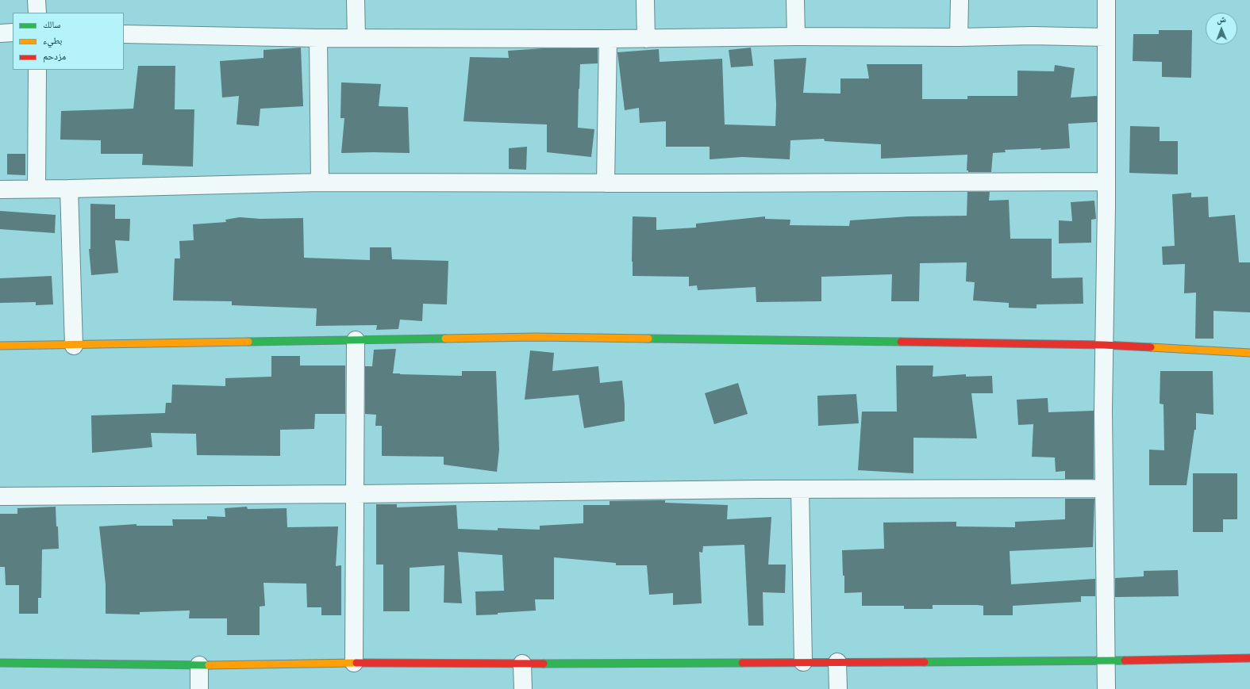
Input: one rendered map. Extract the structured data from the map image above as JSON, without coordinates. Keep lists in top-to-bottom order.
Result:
{
  "legend": ["سالك", "بطيء", "مزدحم"],
  "north": "top"
}
